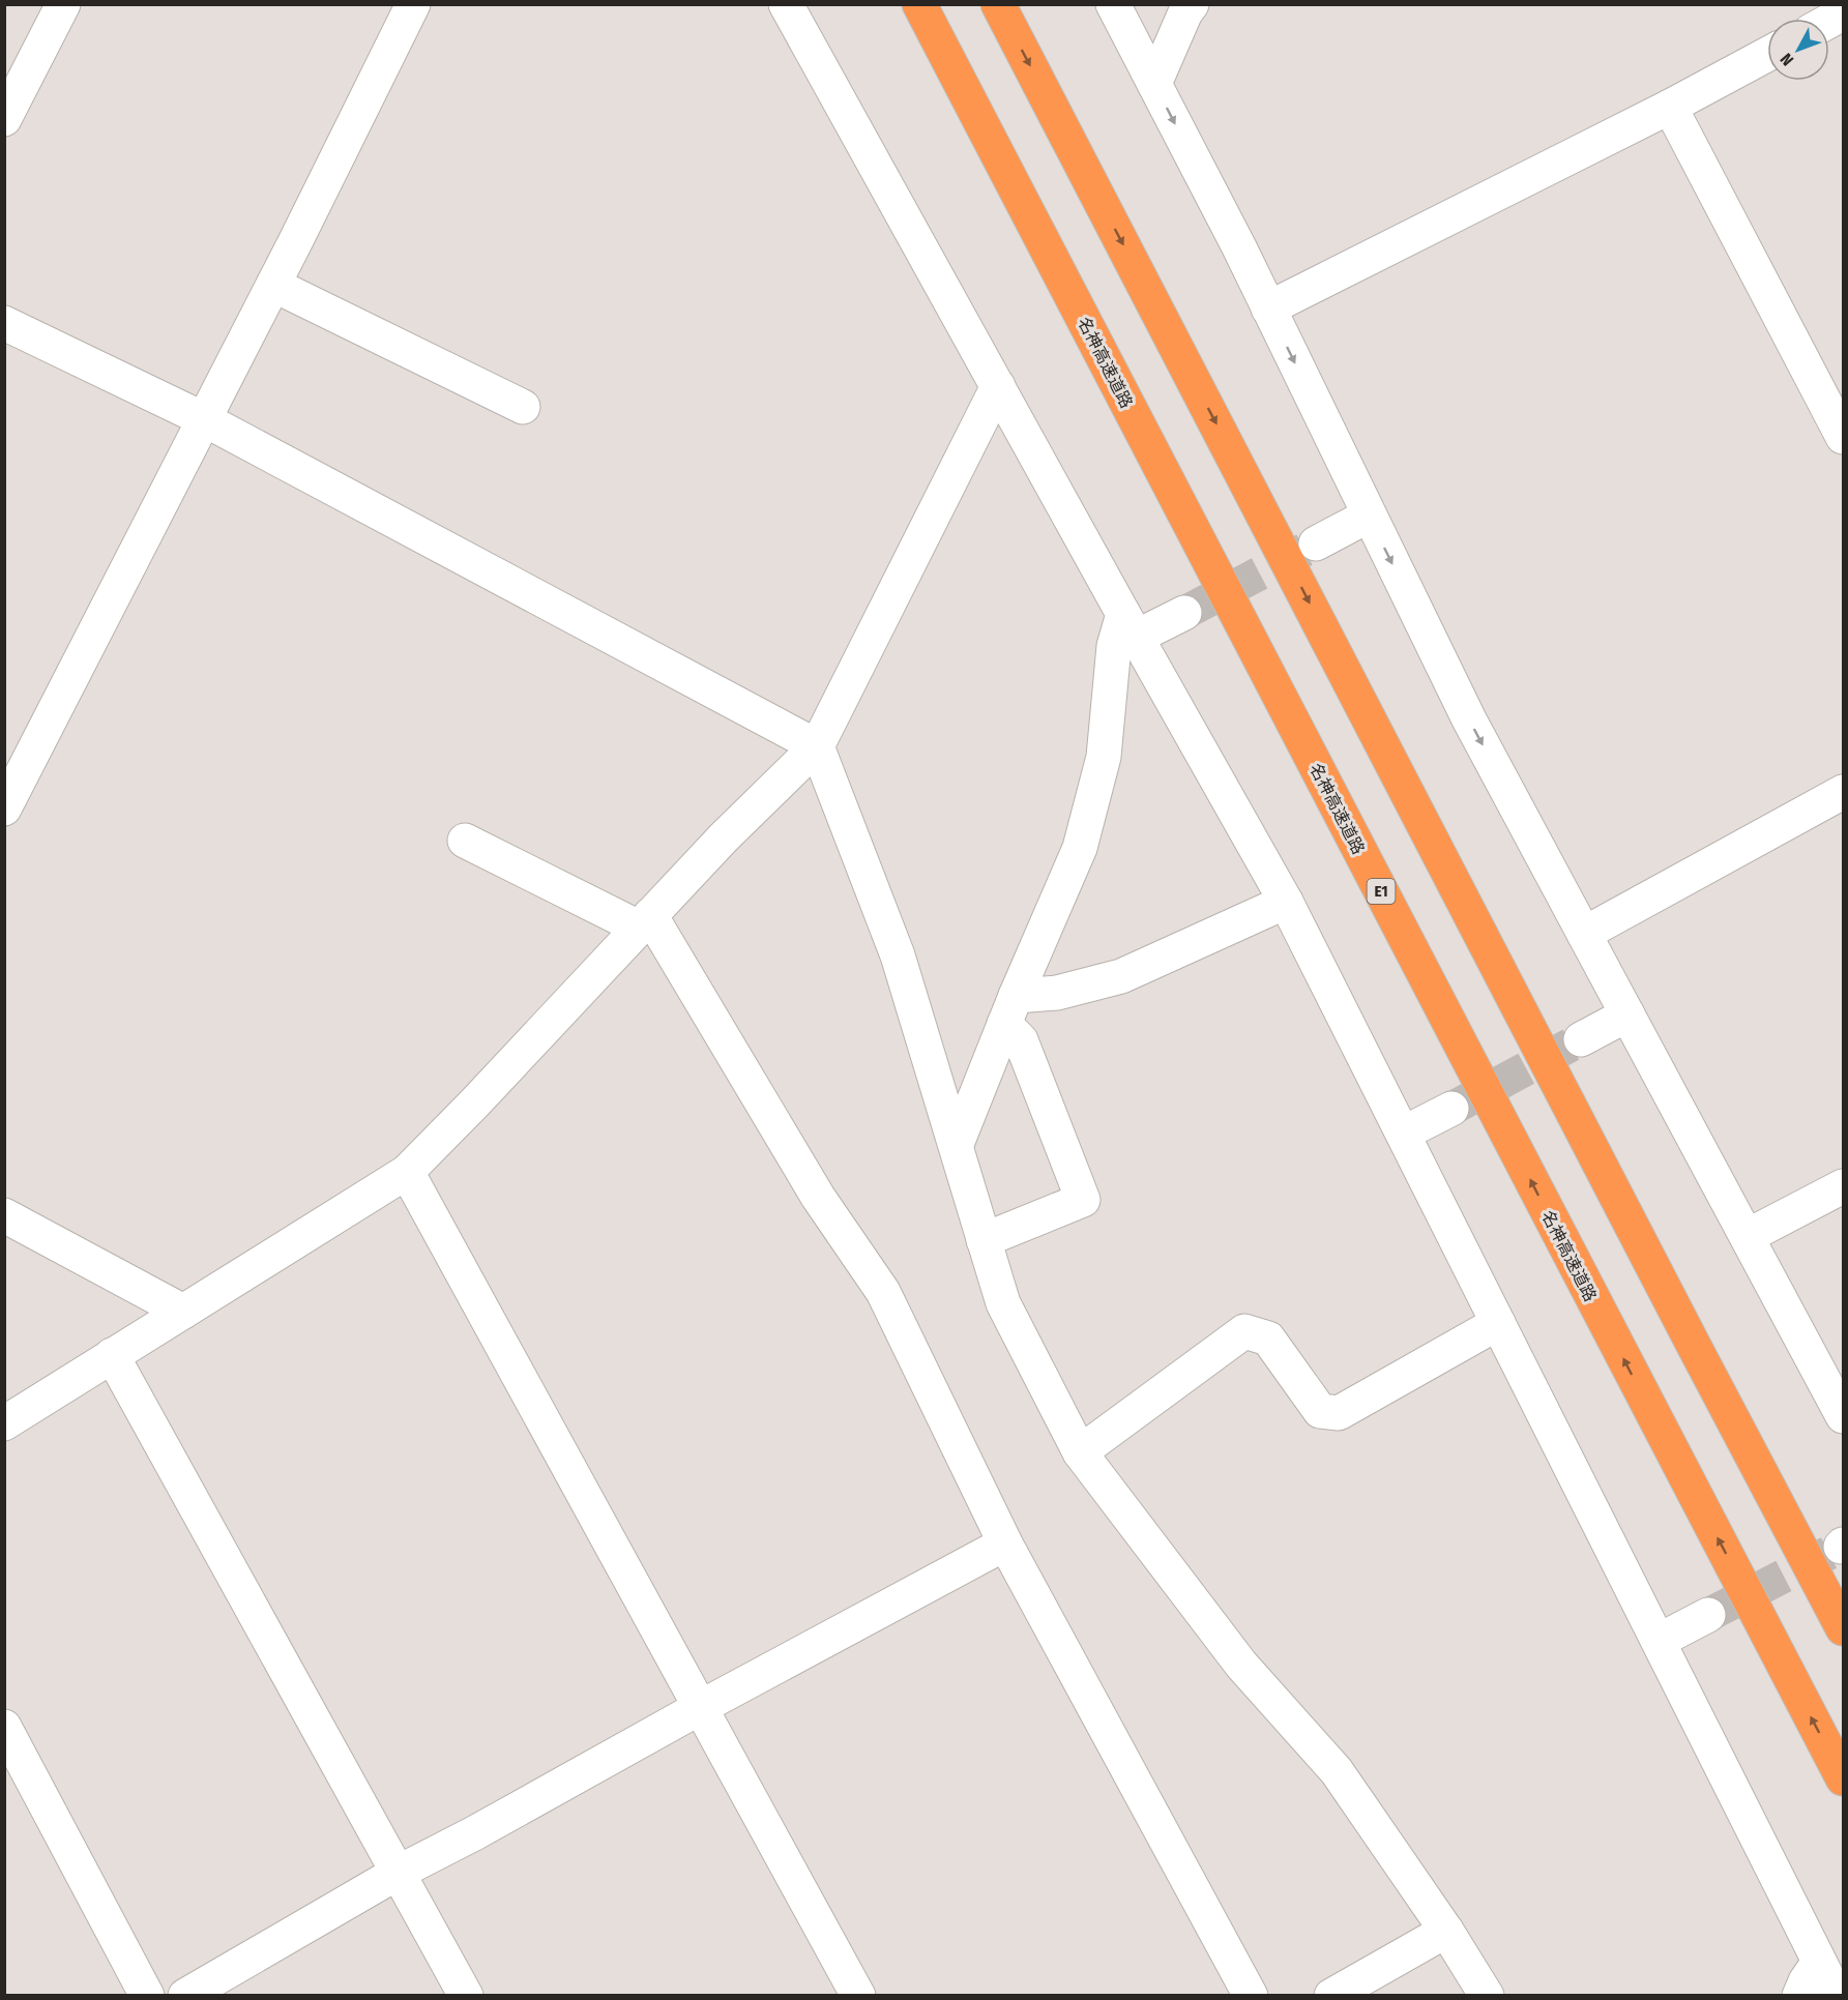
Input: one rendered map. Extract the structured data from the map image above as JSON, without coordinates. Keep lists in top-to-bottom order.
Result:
{
  "streets": {
    "highway": ["名神高速道路", "E1"]
  },
  "north": "bottom left"
}
